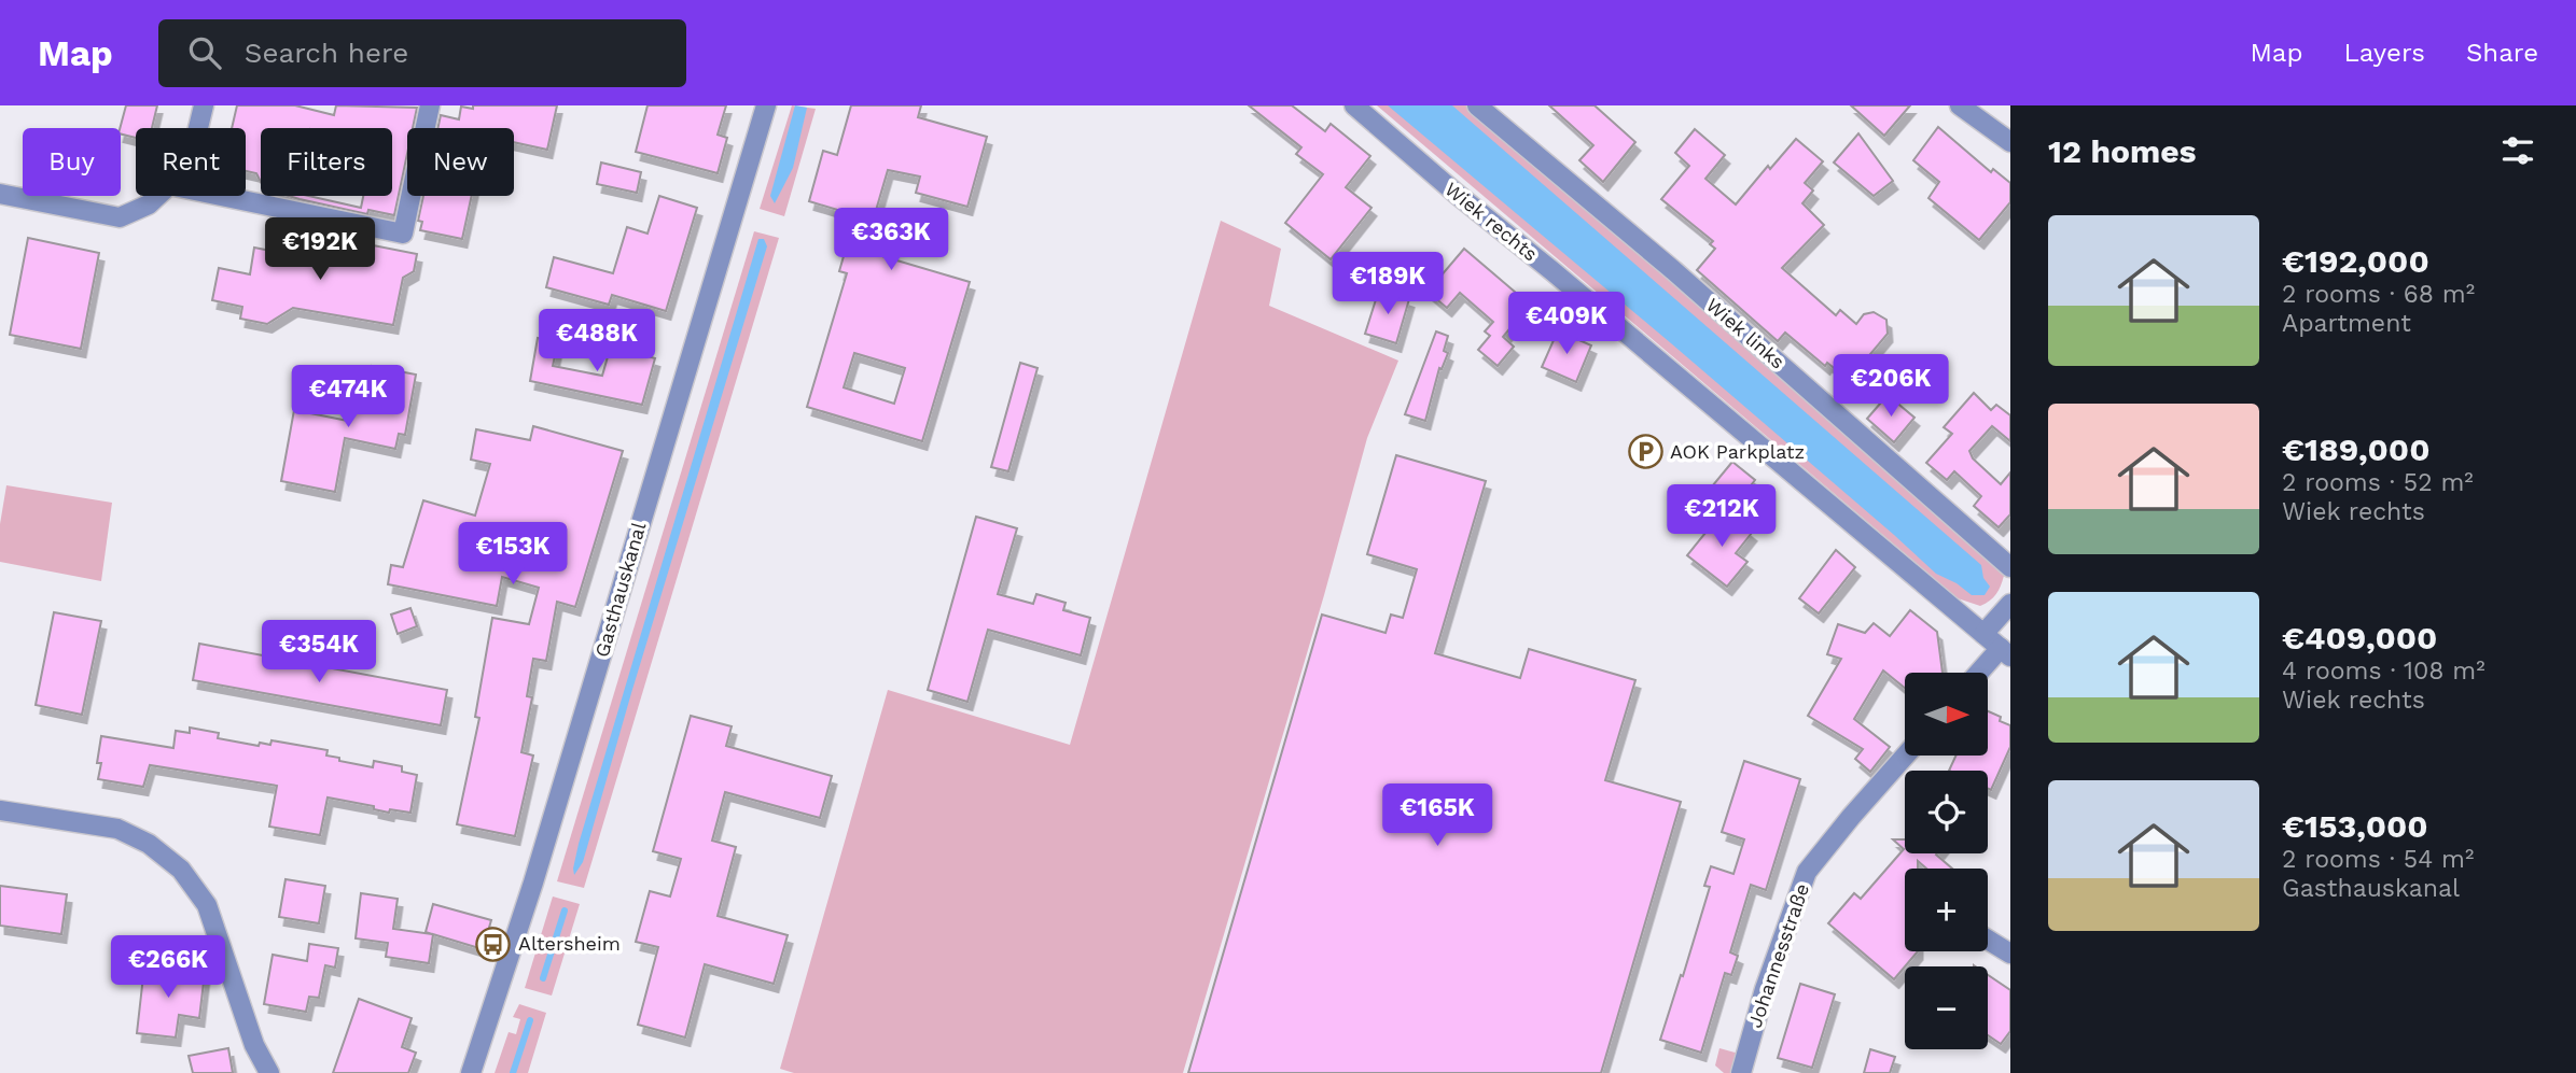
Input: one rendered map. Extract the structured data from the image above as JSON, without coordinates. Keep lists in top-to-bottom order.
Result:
{
  "streets": {
    "street": [
      "Wiek rechts",
      "Wiek links",
      "Gasthauskanal",
      "Johannesstraße"
    ]
  },
  "places": {
    "parking": ["AOK Parkplatz"],
    "bus stop": ["Altersheim"]
  },
  "north": "right",
  "page": {
    "header": "Map",
    "search": "Search here",
    "nav": ["Map", "Layers", "Share"],
    "heading": "12 homes",
    "chip": [
      "Buy",
      "Rent",
      "Filters",
      "New"
    ],
    "list": [
      {
        "name": "€192,000",
        "note": "2 rooms · 68 m² · Apartment"
      },
      {
        "name": "€189,000",
        "note": "2 rooms · 52 m² · Wiek rechts"
      },
      {
        "name": "€409,000",
        "note": "4 rooms · 108 m² · Wiek rechts"
      },
      {
        "name": "€153,000",
        "note": "2 rooms · 54 m² · Gasthauskanal"
      }
    ],
    "price": [
      "€363K",
      "€192K",
      "€189K",
      "€409K",
      "€488K",
      "€206K",
      "€474K",
      "€212K",
      "€153K",
      "€354K",
      "€165K",
      "€266K"
    ],
    "map_buttons": ["+", "−"]
  }
}
